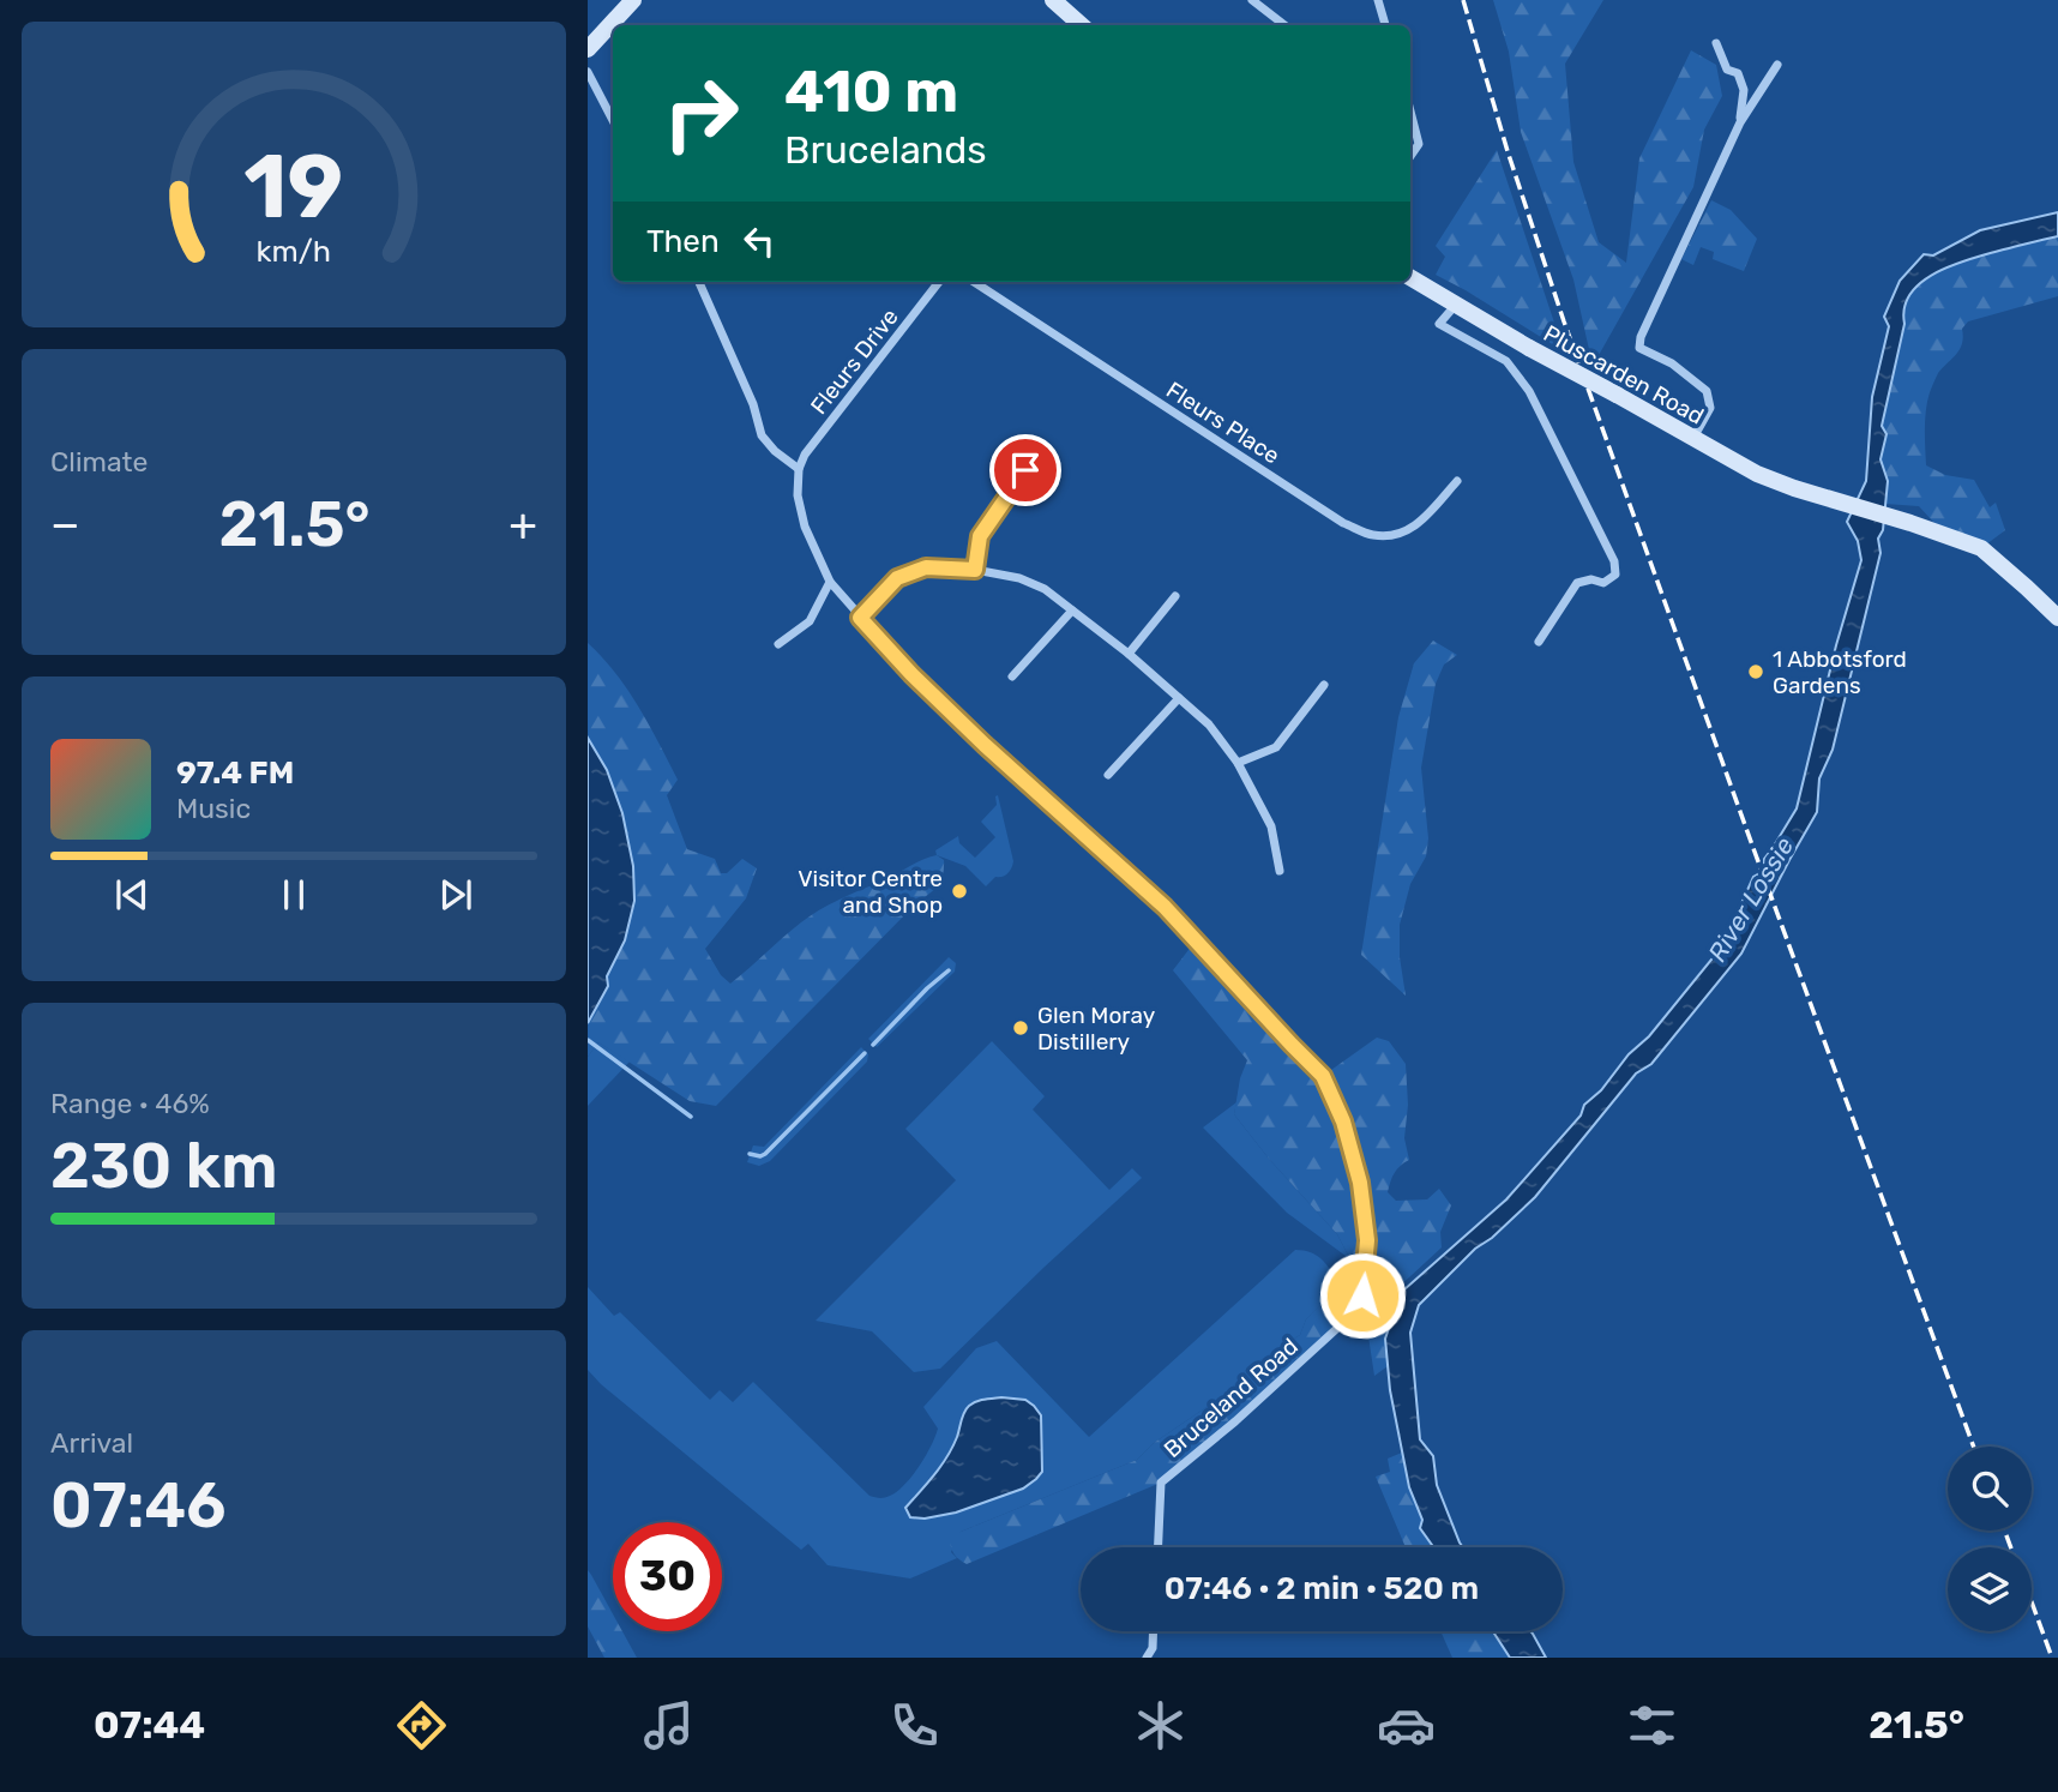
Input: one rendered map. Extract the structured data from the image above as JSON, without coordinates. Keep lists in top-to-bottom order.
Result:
{
  "streets": {
    "main road": ["Pluscarden Road"],
    "street": ["Fleurs Drive", "Fleurs Place", "Bruceland Road"]
  },
  "crossings": [
    ["Fleurs Drive", "Bruceland Road"]
  ],
  "water": ["River Lossie"],
  "places": ["1 Abbotsford Gardens", "Visitor Centre and Shop", "Glen Moray Distillery"],
  "page": {
    "turn": ["410 m", "Brucelands"],
    "then": "Then",
    "tile": [
      "Climate",
      ["Range · 46%", "230 km"],
      ["Arrival", "07:46"]
    ],
    "heat": ["−", "21.5°", "+"],
    "song": ["97.4 FM", "Music"],
    "limit": "30",
    "trip": "07:46 · 2 min · 520 m",
    "tabs": ["07:44", "21.5°"],
    "gauge": ["19", "km/h"]
  }
}
